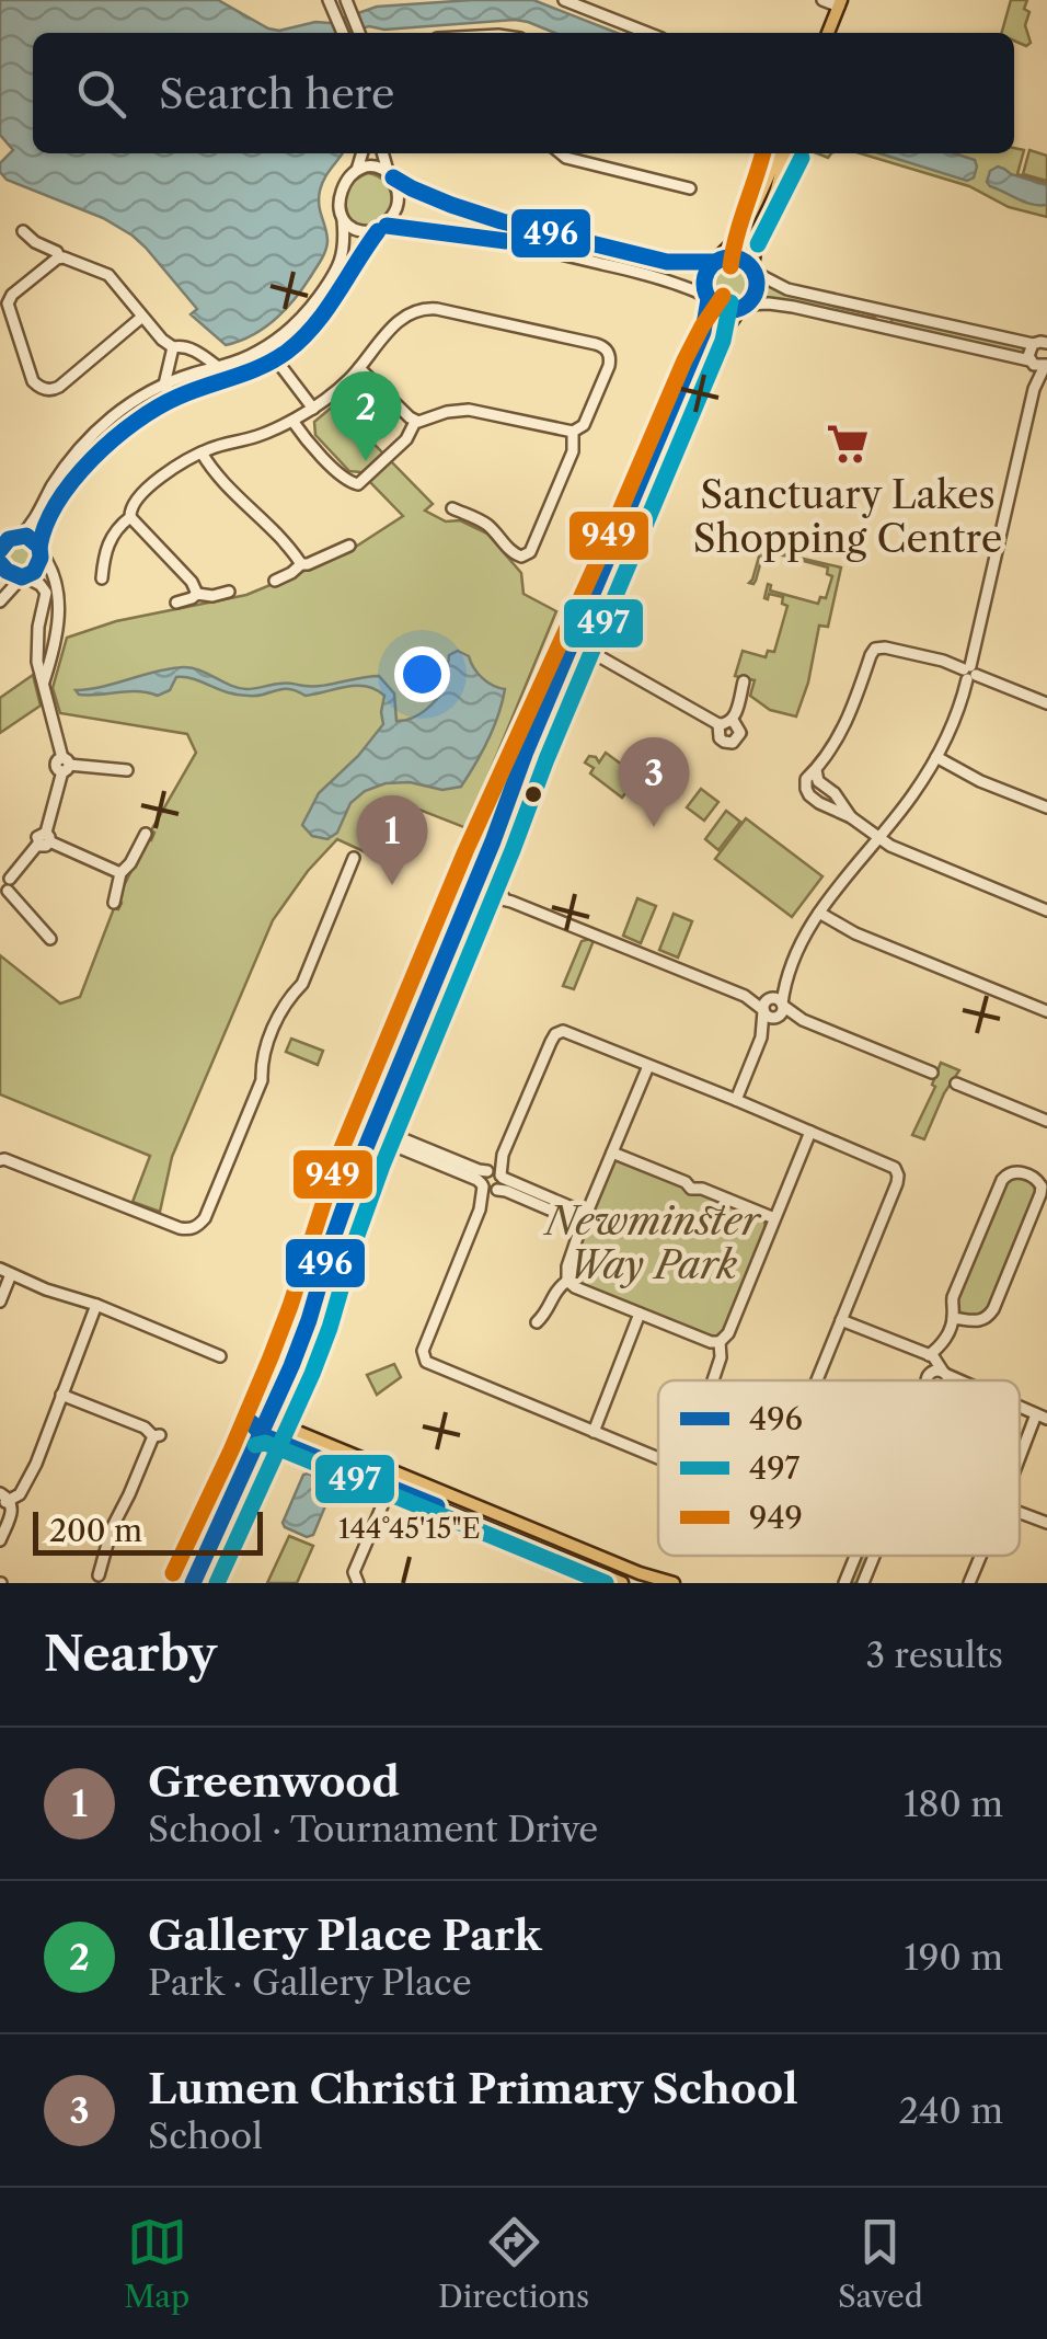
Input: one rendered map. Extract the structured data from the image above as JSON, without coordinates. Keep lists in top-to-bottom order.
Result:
{
  "parks": ["Newminster Way Park"],
  "places": {
    "supermarket": ["Sanctuary Lakes Shopping Centre"]
  },
  "lines": ["transit line 949", "transit line 497", "transit line 496"],
  "legend": ["496", "497", "949"],
  "scale_bar": "200 m",
  "page": {
    "search": "Search here",
    "pins": ["2", "3", "1"],
    "scale": "200 m",
    "heading": ["Nearby", "3 results"],
    "list": [
      {
        "mark": "1",
        "name": "Greenwood",
        "note": "School · Tournament Drive",
        "value": "180 m"
      },
      {
        "mark": "2",
        "name": "Gallery Place Park",
        "note": "Park · Gallery Place",
        "value": "190 m"
      },
      {
        "mark": "3",
        "name": "Lumen Christi Primary School",
        "note": "School",
        "value": "240 m"
      }
    ],
    "nav": ["Map", "Directions", "Saved"]
  },
  "coordinates": ["144°45'15\"E"]
}
